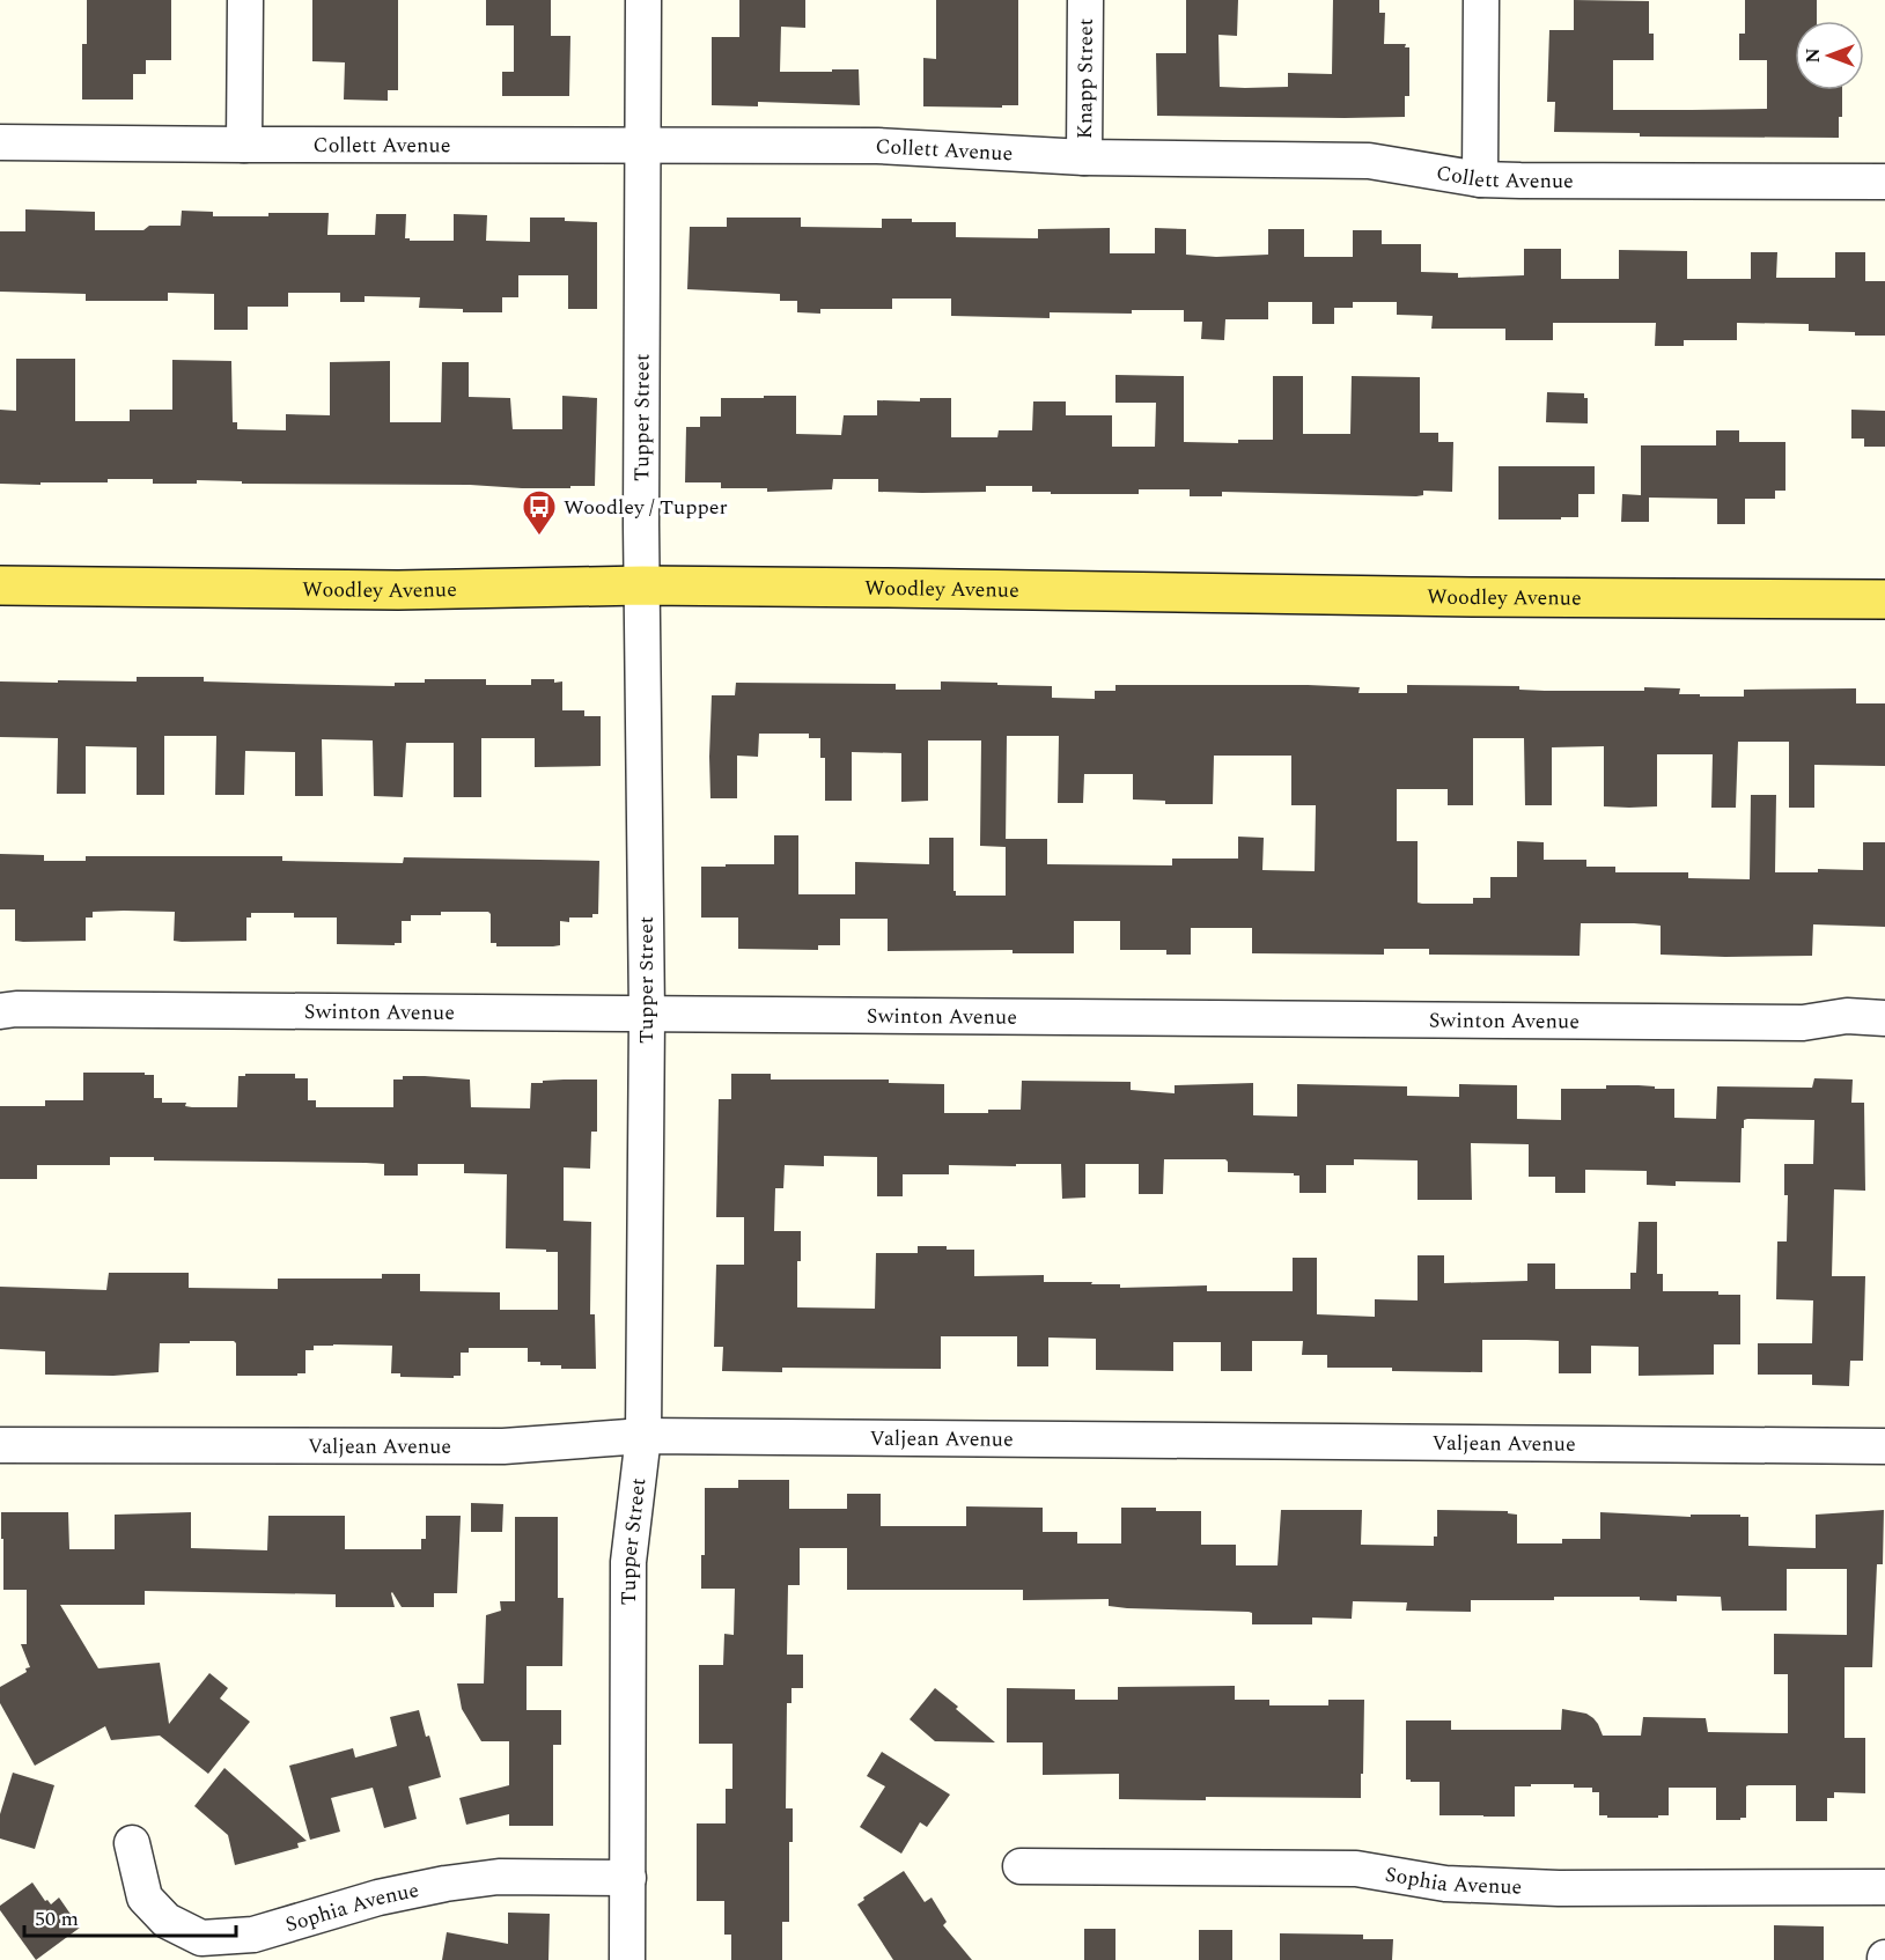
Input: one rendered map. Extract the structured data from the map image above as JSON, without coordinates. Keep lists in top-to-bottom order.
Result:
{
  "streets": {
    "main road": ["Woodley Avenue"],
    "street": [
      "Knapp Street",
      "Collett Avenue",
      "Tupper Street",
      "Swinton Avenue",
      "Valjean Avenue",
      "Sophia Avenue"
    ]
  },
  "crossings": [
    ["Knapp Street", "Collett Avenue"],
    ["Collett Avenue", "Tupper Street"],
    ["Tupper Street", "Woodley Avenue"],
    ["Tupper Street", "Swinton Avenue"],
    ["Tupper Street", "Valjean Avenue"],
    ["Tupper Street", "Sophia Avenue"]
  ],
  "places": {
    "bus stop": ["Woodley / Tupper"]
  },
  "scale_bar": "50 m",
  "north": "left"
}
